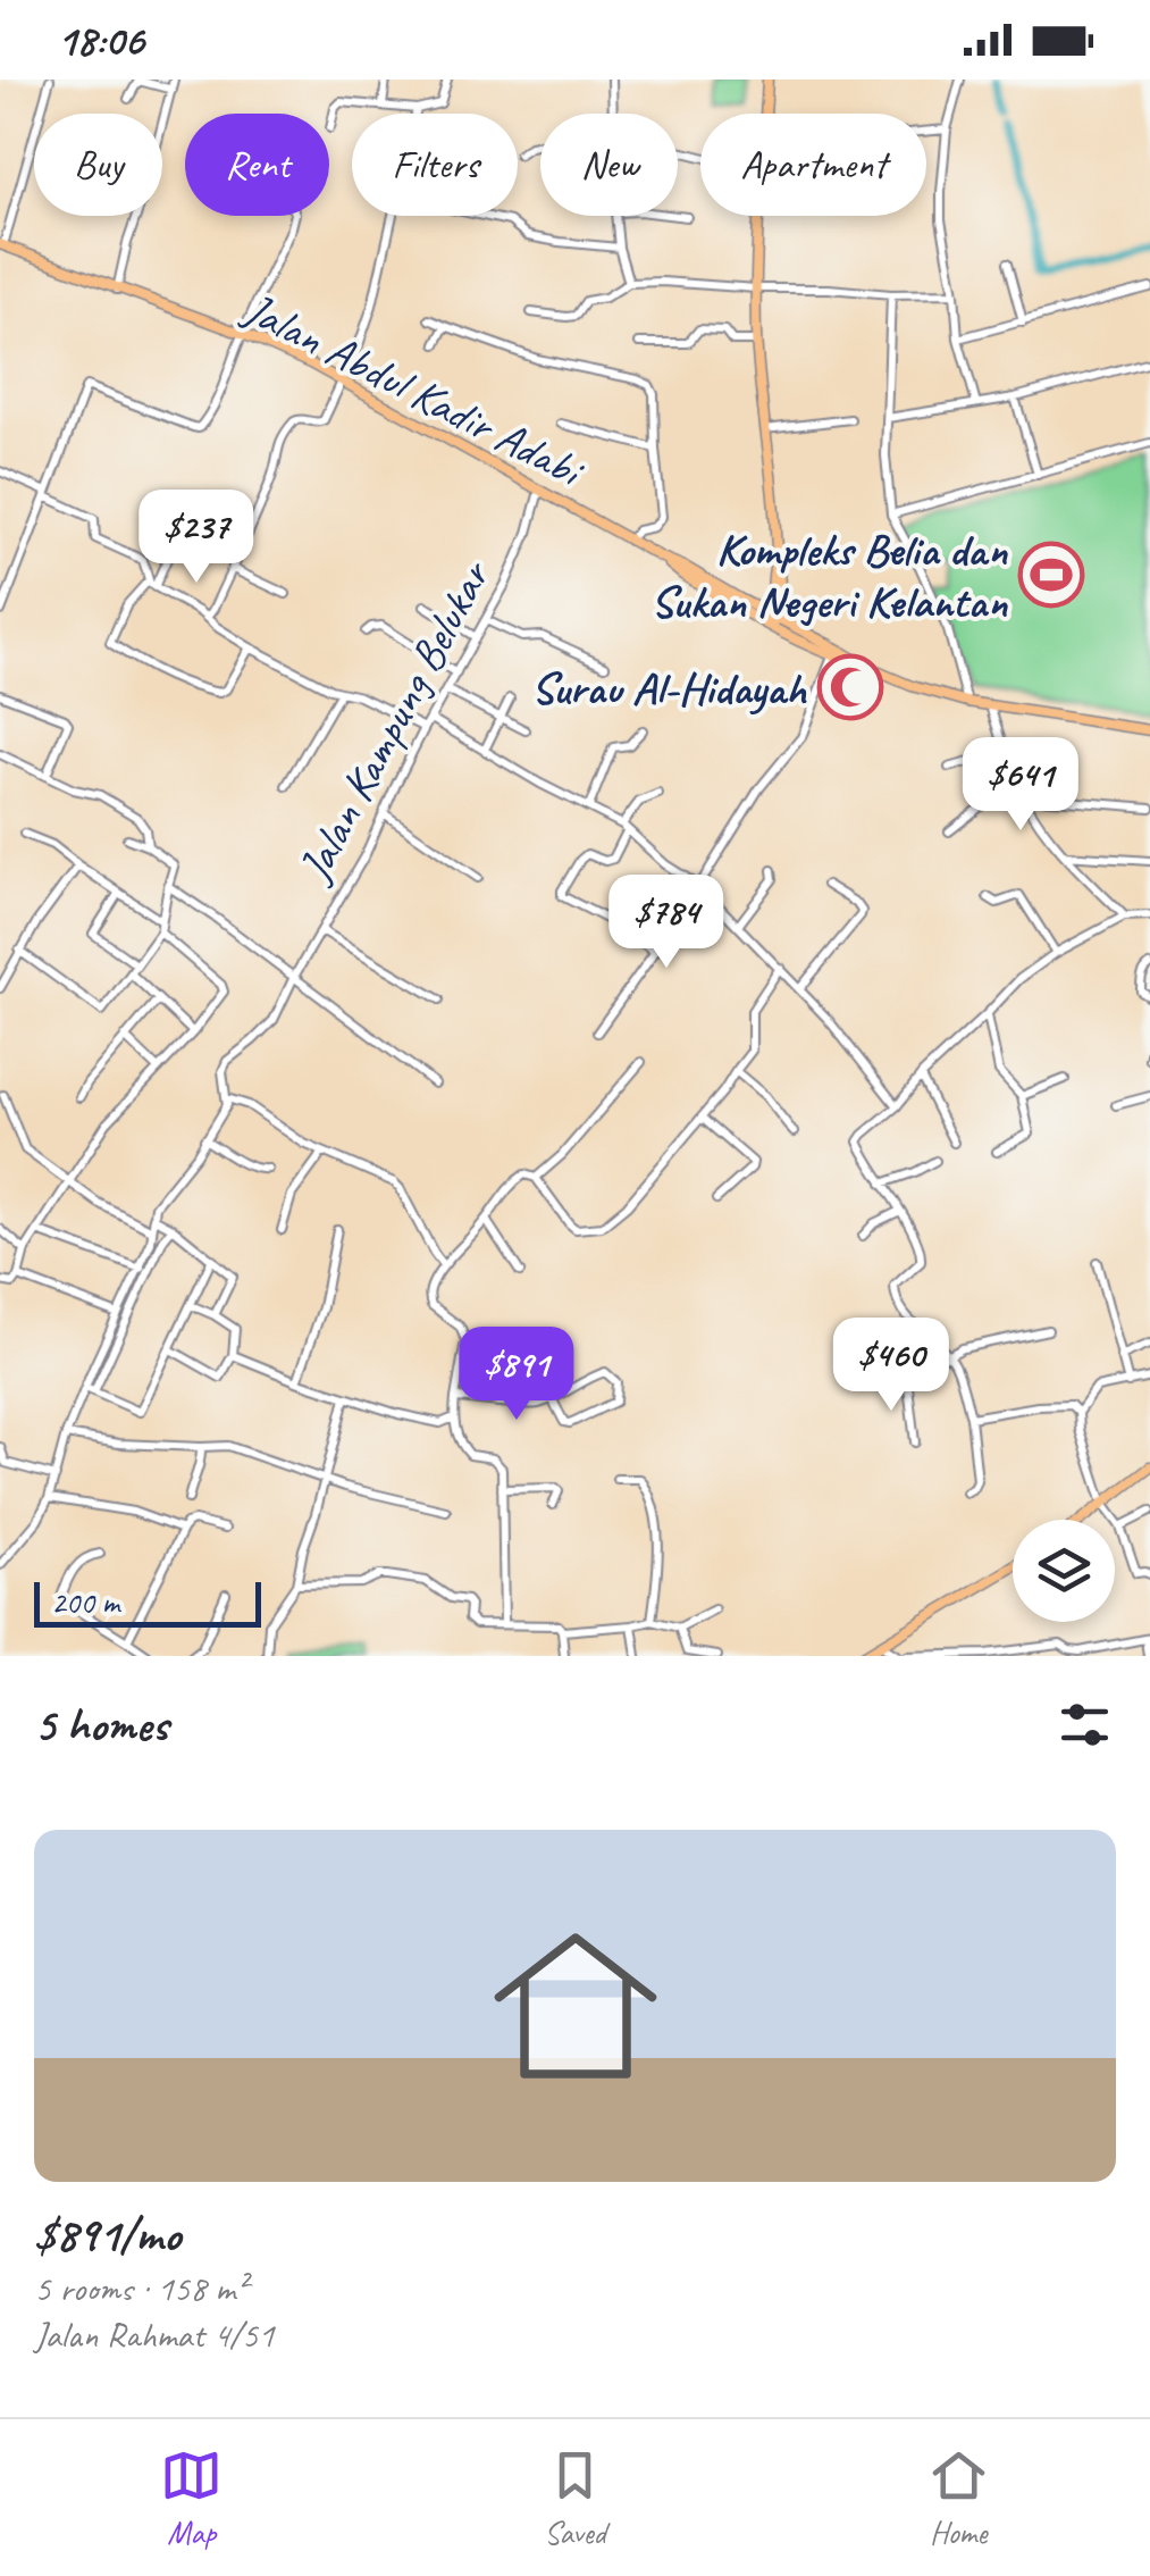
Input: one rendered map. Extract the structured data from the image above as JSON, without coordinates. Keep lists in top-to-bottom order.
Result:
{
  "streets": {
    "main road": ["Jalan Abdul Kadir Adabi"],
    "street": ["Jalan Kampung Belukar"]
  },
  "crossings": [
    ["Jalan Abdul Kadir Adabi", "Jalan Kampung Belukar"]
  ],
  "places": {
    "sports": ["Kompleks Belia dan Sukan Negeri Kelantan"],
    "mosque": ["Surau Al-Hidayah"]
  },
  "scale_bar": "200 m",
  "page": {
    "status": "18:06",
    "chip": [
      "Buy",
      "Rent",
      "Filters",
      "New",
      "Apartment"
    ],
    "price": [
      "$237",
      "$641",
      "$784",
      "$460",
      "$891"
    ],
    "scale": "200 m",
    "heading": "5 homes",
    "list": [
      {
        "name": "$891/mo",
        "note": "5 rooms · 158 m² · Jalan Rahmat 4/51"
      }
    ],
    "tabs": ["Map", "Saved", "Home"]
  }
}
